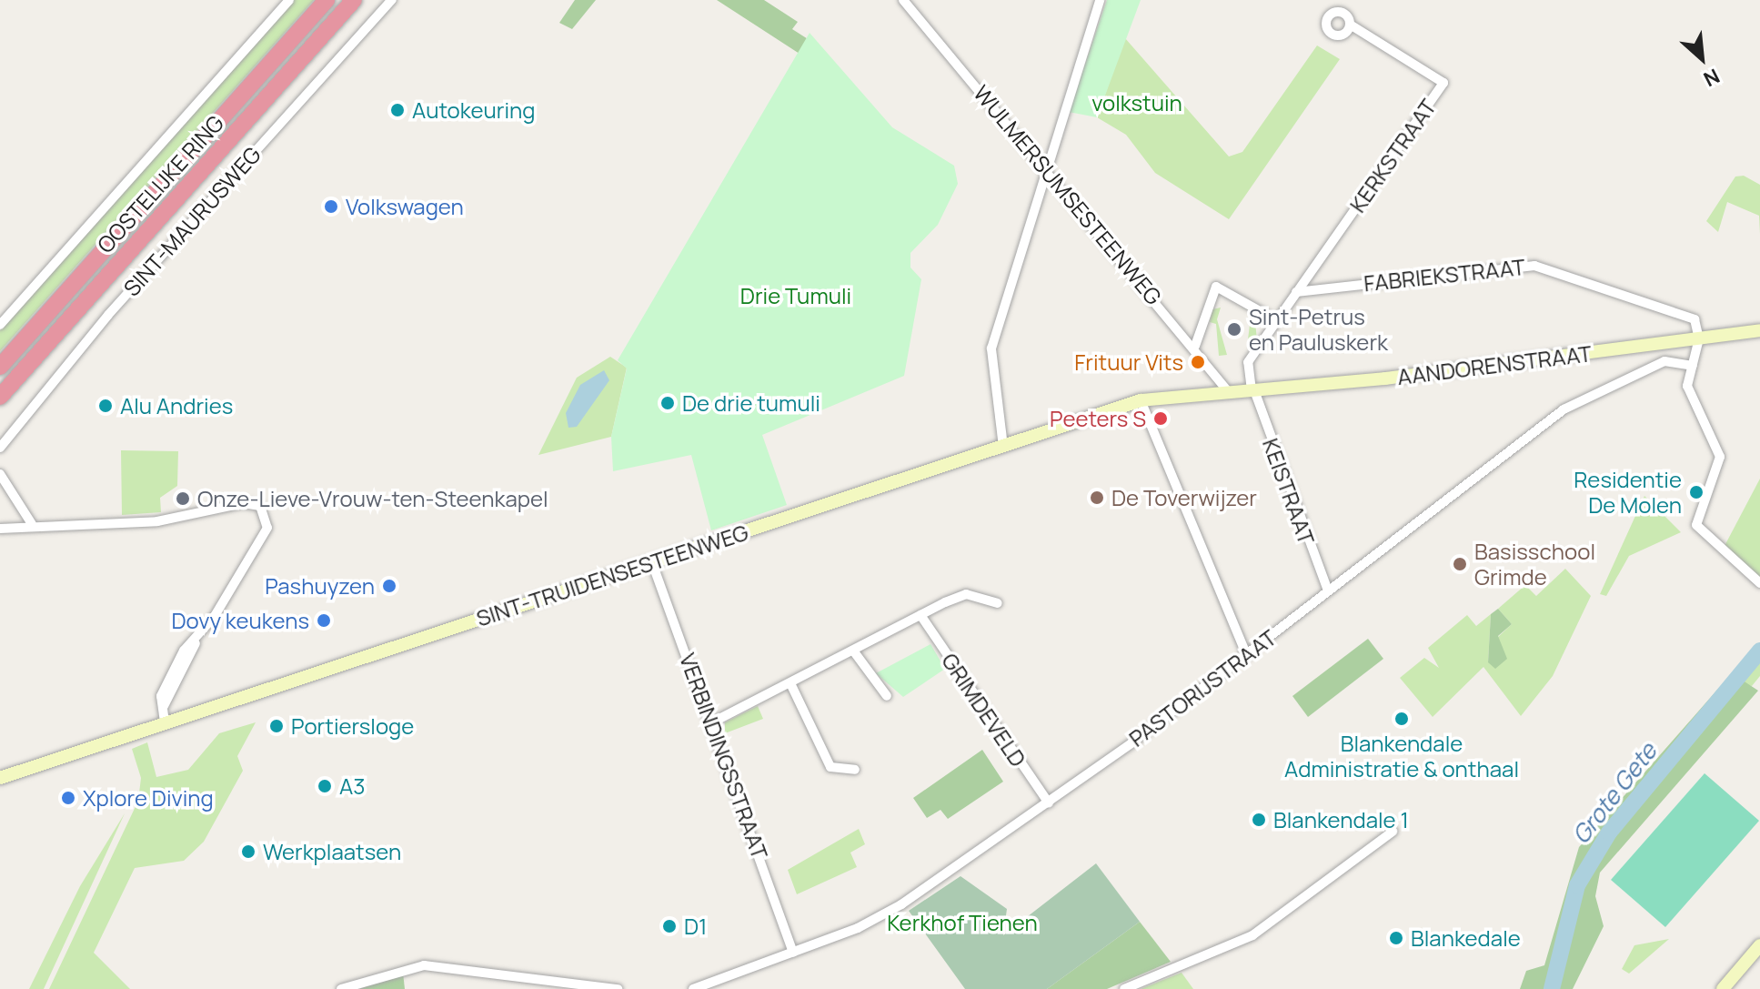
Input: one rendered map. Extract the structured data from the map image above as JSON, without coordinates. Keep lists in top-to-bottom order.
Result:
{
  "streets": {
    "highway": ["OOSTELIJKE RING"],
    "main road": ["AANDORENSTRAAT", "SINT-TRUIDENSESTEENWEG"],
    "street": [
      "KERKSTRAAT",
      "WULMERSUMSESTEENWEG",
      "SINT-MAURUSWEG",
      "FABRIEKSTRAAT",
      "KEISTRAAT",
      "PASTORIJSTRAAT",
      "GRIMDEVELD",
      "VERBINDINGSSTRAAT"
    ]
  },
  "crossings": [
    ["KERKSTRAAT", "FABRIEKSTRAAT"],
    ["KERKSTRAAT", "AANDORENSTRAAT"],
    ["KERKSTRAAT", "KEISTRAAT"],
    ["WULMERSUMSESTEENWEG", "AANDORENSTRAAT"],
    ["WULMERSUMSESTEENWEG", "SINT-TRUIDENSESTEENWEG"],
    ["FABRIEKSTRAAT", "AANDORENSTRAAT"],
    ["AANDORENSTRAAT", "KEISTRAAT"],
    ["AANDORENSTRAAT", "SINT-TRUIDENSESTEENWEG"],
    ["KEISTRAAT", "PASTORIJSTRAAT"],
    ["SINT-TRUIDENSESTEENWEG", "VERBINDINGSSTRAAT"],
    ["PASTORIJSTRAAT", "GRIMDEVELD"],
    ["PASTORIJSTRAAT", "VERBINDINGSSTRAAT"]
  ],
  "water": ["Grote Gete"],
  "parks": ["volkstuin", "Drie Tumuli", "Kerkhof Tienen"],
  "places": [
    "Autokeuring",
    "Volkswagen",
    "Sint-Petrus en Pauluskerk",
    "Frituur Vits",
    "De drie tumuli",
    "Alu Andries",
    "Peeters S",
    "Residentie De Molen",
    "De Toverwijzer",
    "Onze-Lieve-Vrouw-ten-Steenkapel",
    "Basisschool Grimde",
    "Pashuyzen",
    "Dovy keukens",
    "Blankendale Administratie & onthaal",
    "Portiersloge",
    "A3",
    "Xplore Diving",
    "Blankendale 1",
    "Werkplaatsen",
    "D1",
    "Blankedale"
  ],
  "north": "bottom right"
}
